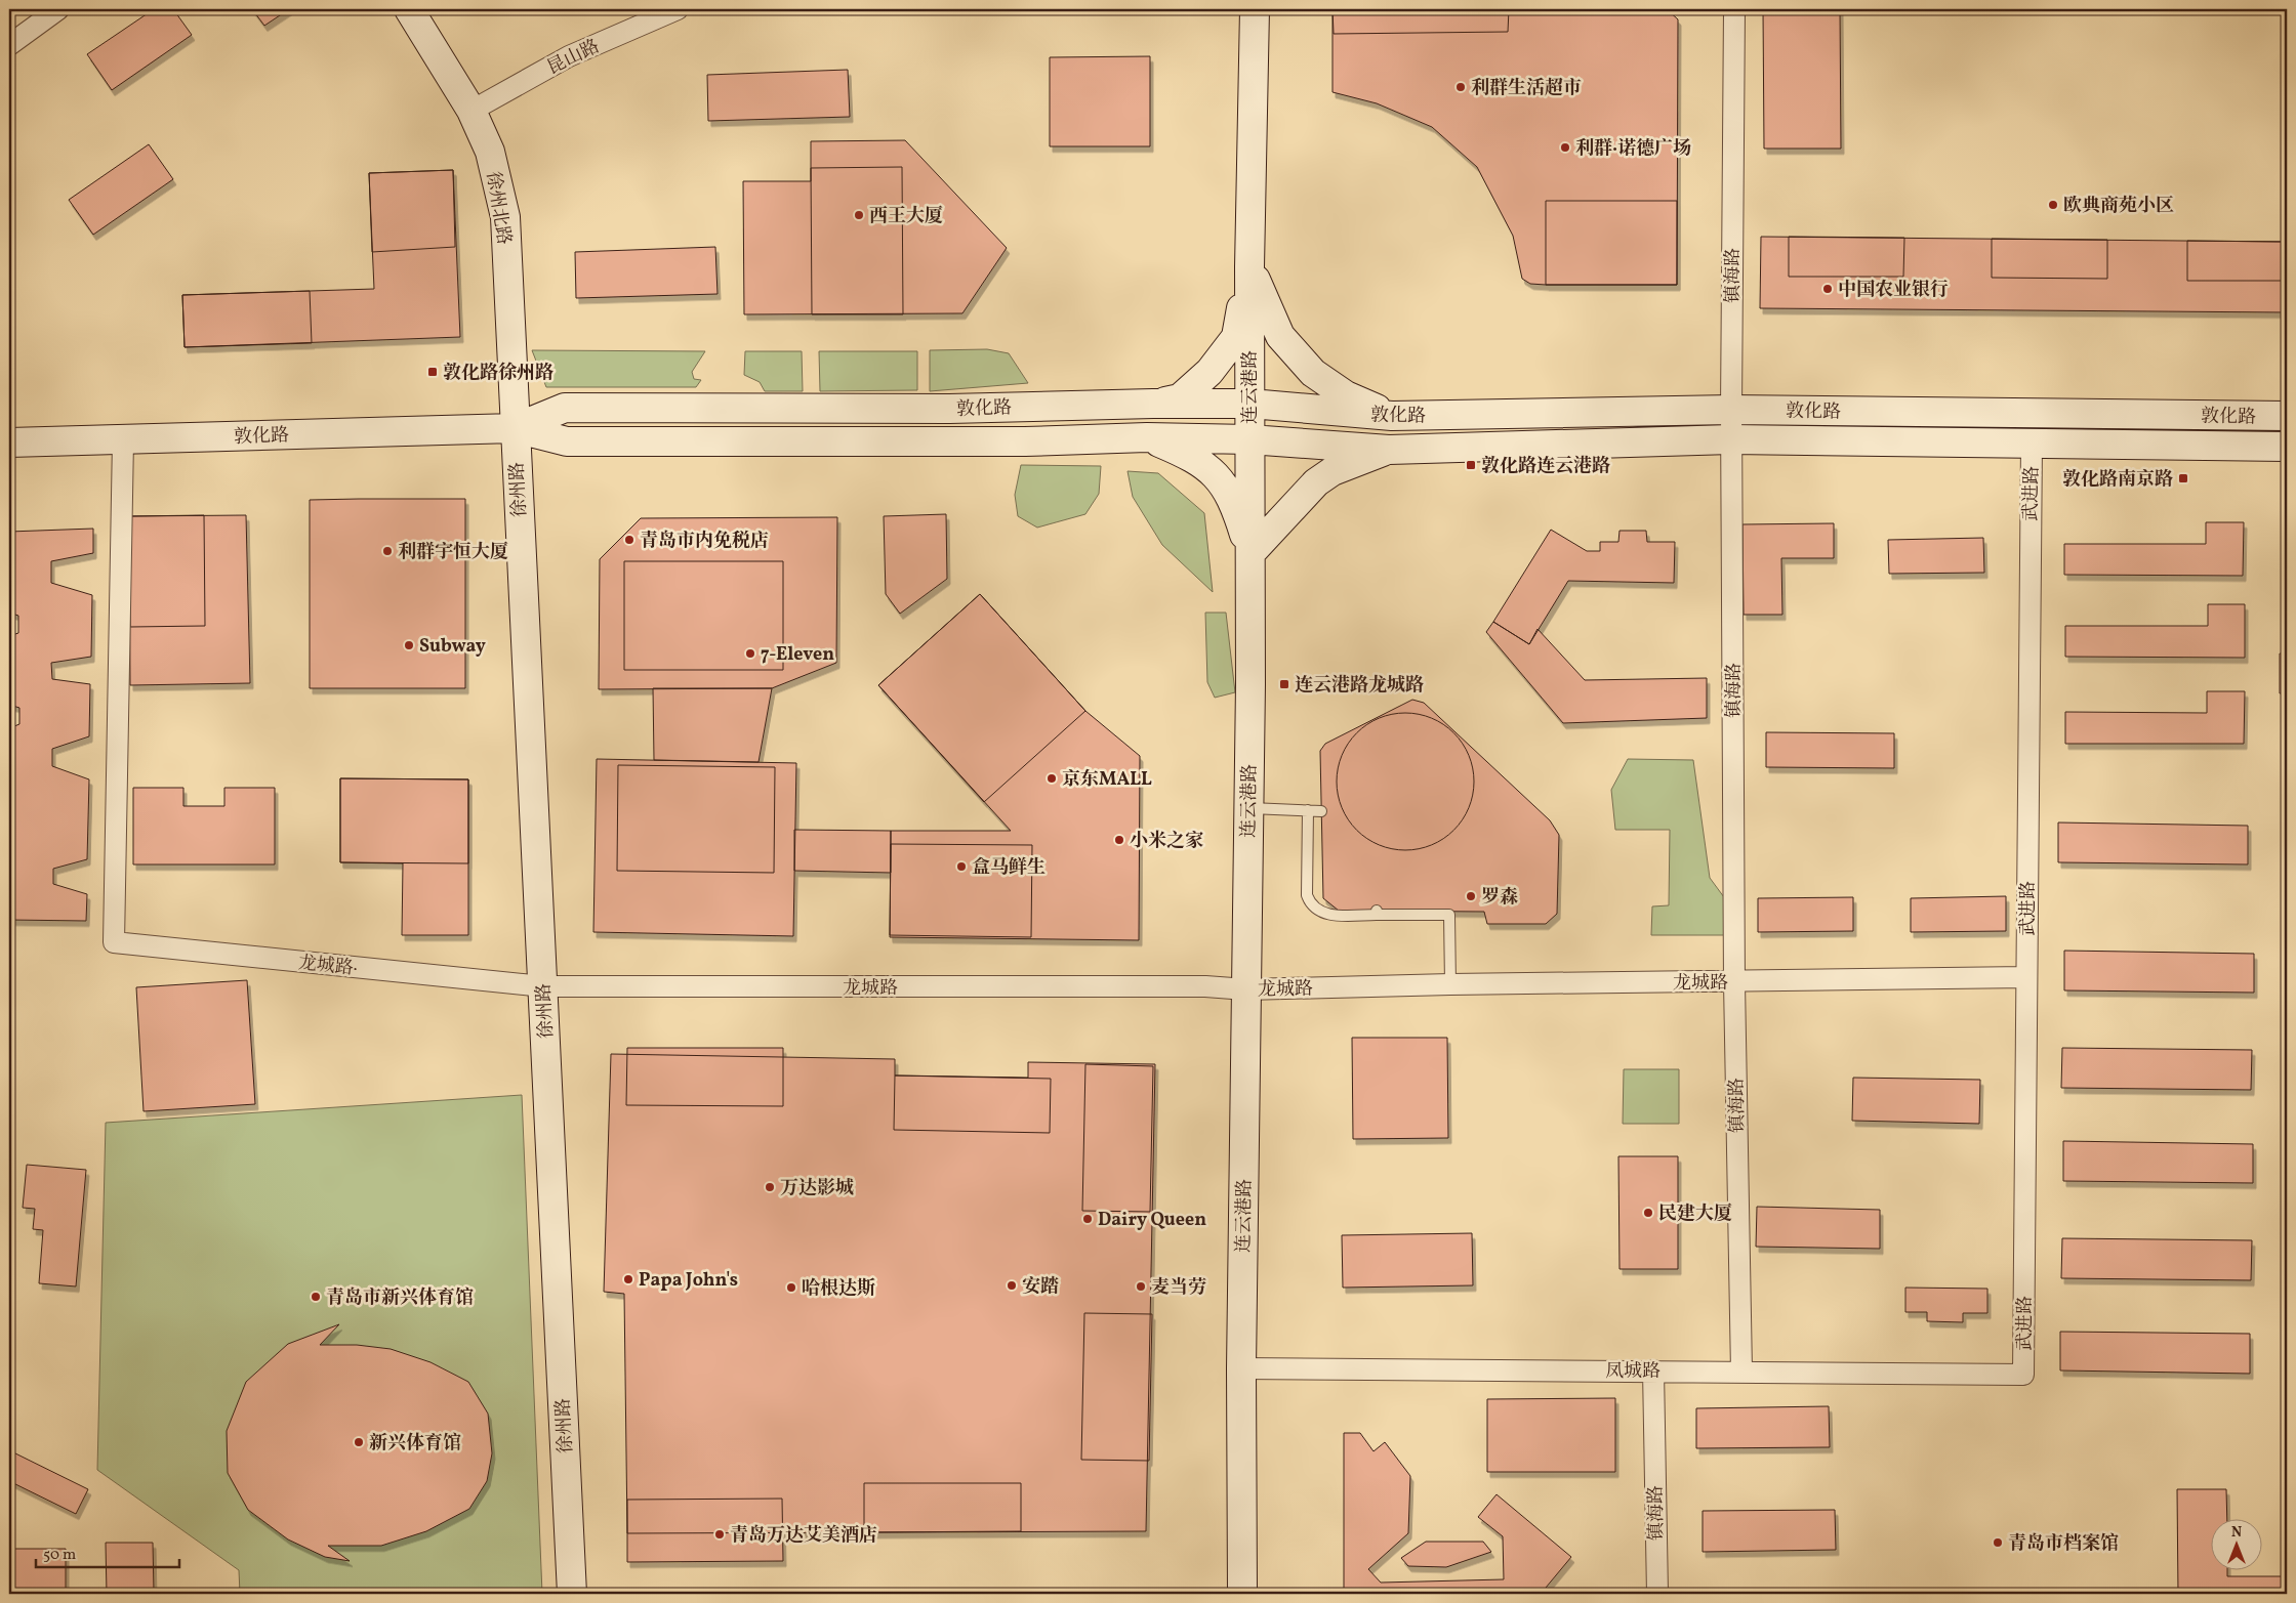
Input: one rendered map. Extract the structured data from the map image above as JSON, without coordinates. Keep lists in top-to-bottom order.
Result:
{
  "streets": {
    "main road": [
      "徐州北路",
      "连云港路",
      "敦化路",
      "徐州路"
    ],
    "street": [
      "昆山路",
      "镇海路",
      "武进路",
      "龙城路·",
      "龙城路",
      "凤城路"
    ]
  },
  "crossings": [
    ["昆山路", "徐州北路"],
    ["徐州北路", "敦化路"],
    ["徐州北路", "徐州路"],
    ["镇海路", "敦化路"],
    ["镇海路", "龙城路"],
    ["镇海路", "凤城路"],
    ["连云港路", "敦化路"],
    ["连云港路", "龙城路"],
    ["连云港路", "凤城路"],
    ["敦化路", "徐州路"],
    ["敦化路", "武进路"],
    ["敦化路", "龙城路·"],
    ["徐州路", "龙城路·"],
    ["徐州路", "龙城路"],
    ["武进路", "龙城路"],
    ["武进路", "凤城路"],
    ["龙城路·", "龙城路"]
  ],
  "places": {
    "other": [
      "利群生活超市",
      "利群·诺德广场",
      "欧典商苑小区",
      "西王大厦",
      "中国农业银行",
      "青岛市内免税店",
      "利群宇恒大厦",
      "Subway",
      "7-Eleven",
      "京东MALL",
      "小米之家",
      "盒马鲜生",
      "罗森",
      "万达影城",
      "民建大厦",
      "Dairy Queen",
      "Papa John's",
      "安踏",
      "麦当劳",
      "哈根达斯",
      "青岛市新兴体育馆",
      "新兴体育馆",
      "青岛万达艾美酒店",
      "青岛市档案馆"
    ],
    "transit": [
      "敦化路徐州路",
      "敦化路连云港路",
      "敦化路南京路",
      "连云港路龙城路"
    ]
  },
  "scale_bar": "50 m",
  "north": "top"
}
